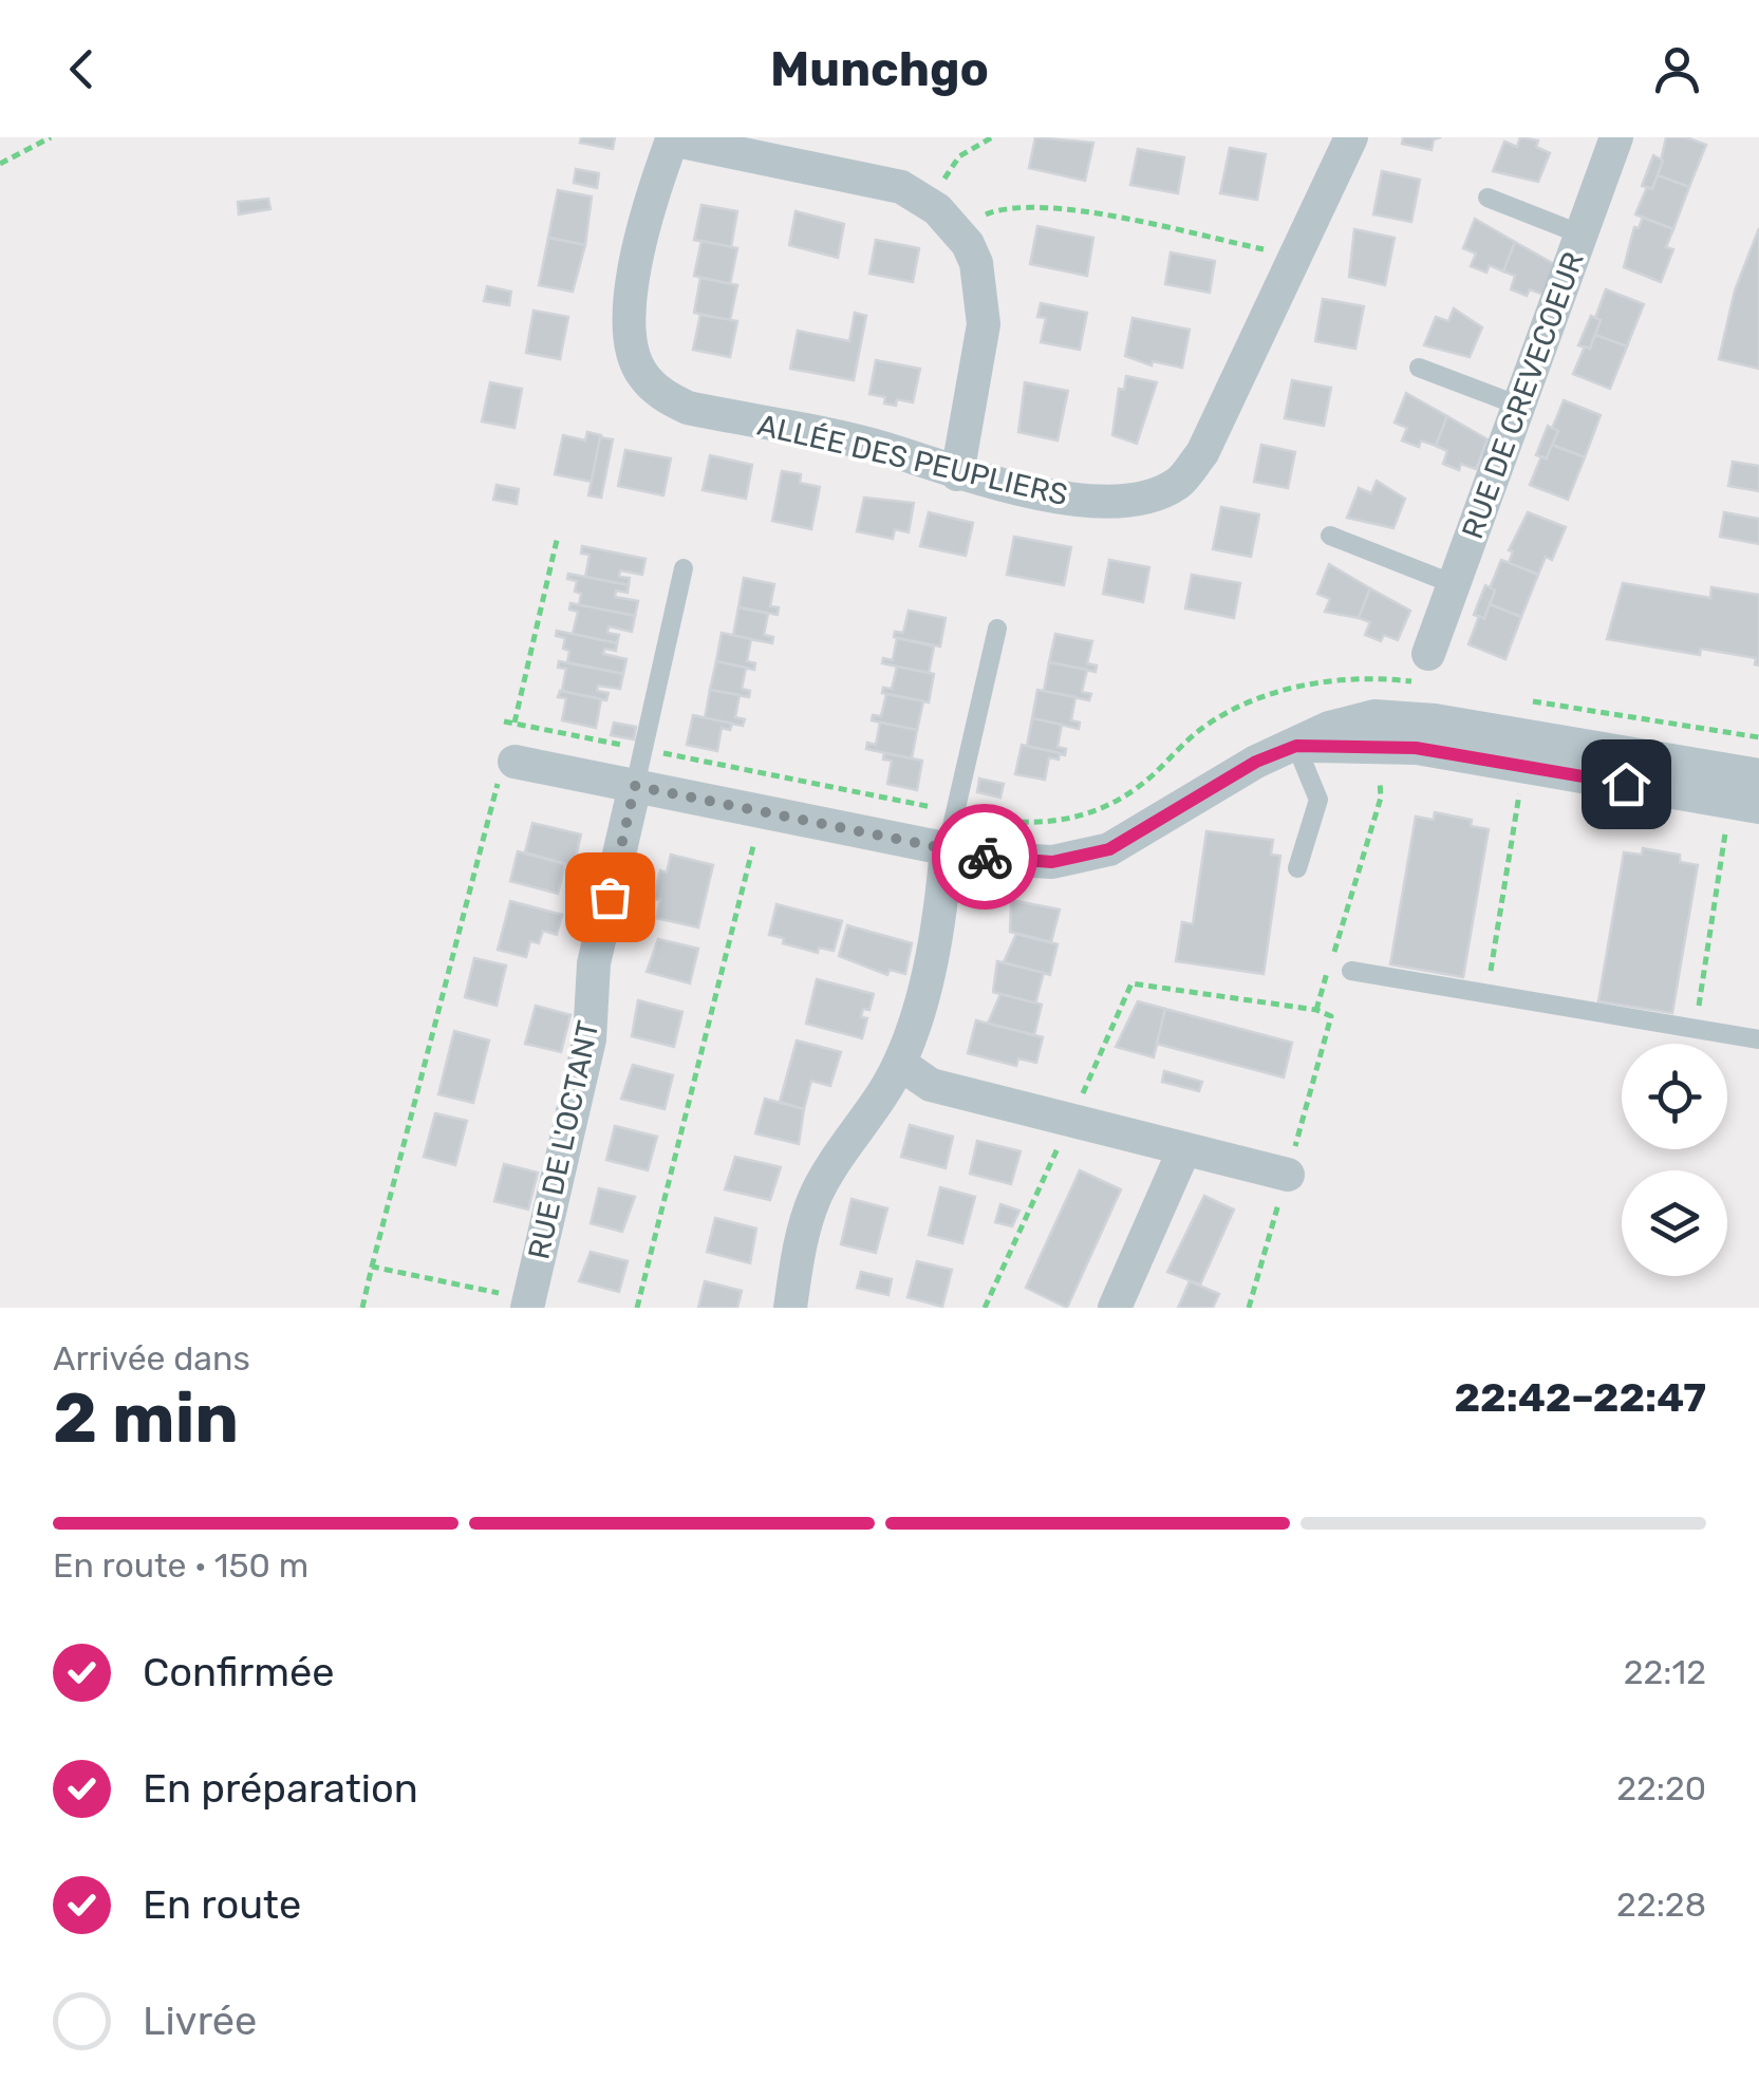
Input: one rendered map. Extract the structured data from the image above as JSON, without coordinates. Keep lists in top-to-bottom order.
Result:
{
  "streets": {
    "street": ["RUE DE CREVECOEUR", "ALLÉE DES PEUPLIERS", "RUE DE L'OCTANT"]
  },
  "page": {
    "header": "Munchgo",
    "heading": ["2 min", "Arrivée dans", "22:42–22:47"],
    "bar": "En route · 150 m",
    "list": [
      ["Confirmée", "22:12"],
      ["En préparation", "22:20"],
      ["En route", "22:28"],
      "Livrée"
    ]
  }
}
